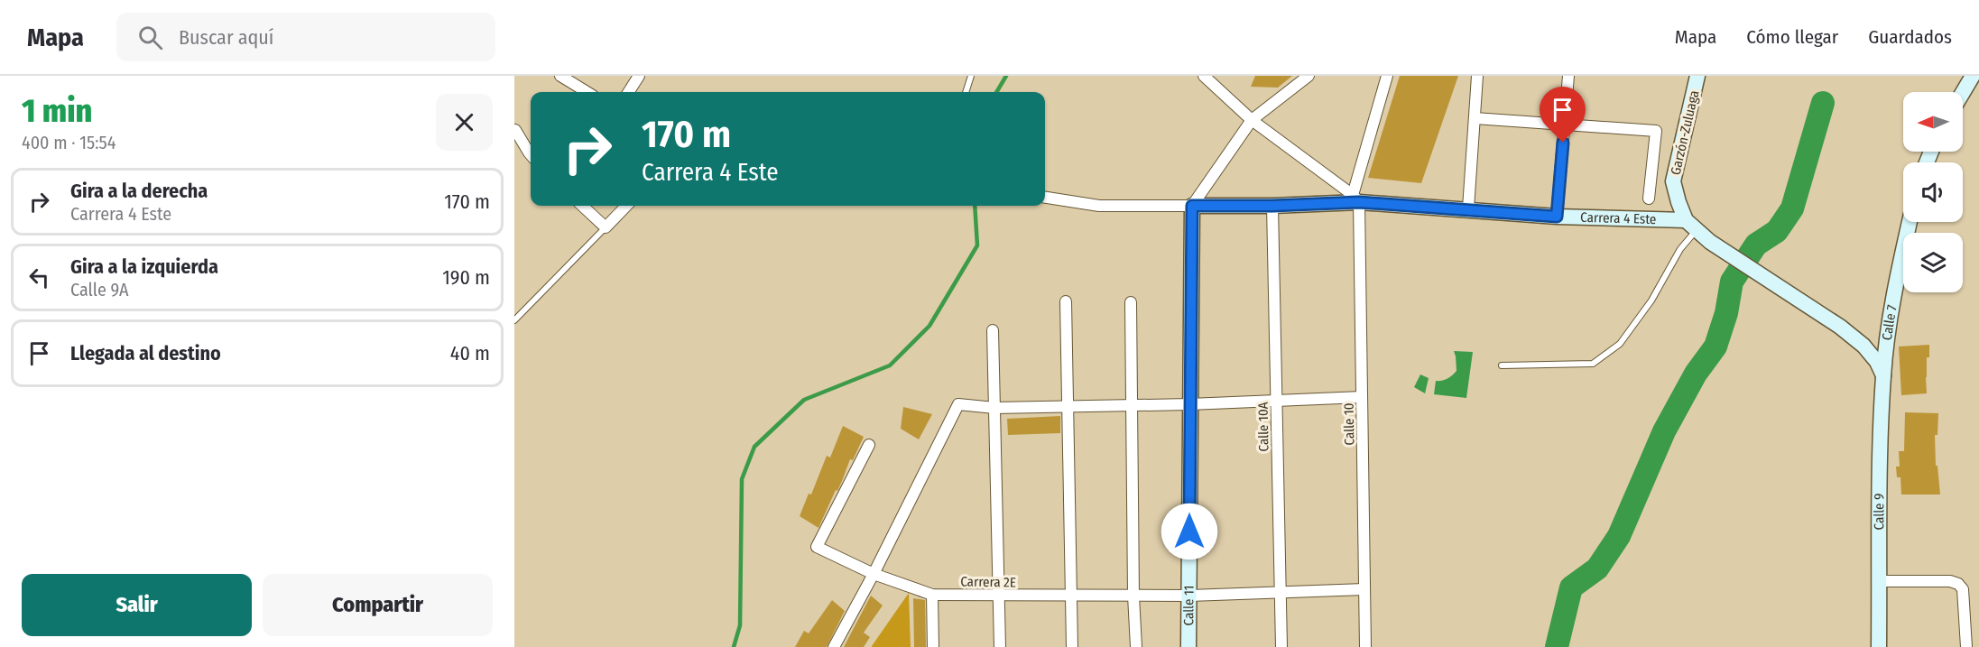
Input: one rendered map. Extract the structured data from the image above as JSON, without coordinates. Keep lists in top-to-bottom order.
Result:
{
  "streets": {
    "street": [
      "Garzón-Zuluaga",
      "Carrera 4 Este",
      "Calle 7",
      "Calle 10",
      "Calle 10A",
      "Calle 9",
      "Carrera 2E",
      "Calle 11"
    ]
  },
  "crossings": [
    ["Garzón-Zuluaga", "Carrera 4 Este"],
    ["Garzón-Zuluaga", "Calle 7"],
    ["Garzón-Zuluaga", "Calle 9"],
    ["Carrera 4 Este", "Calle 10"],
    ["Carrera 4 Este", "Calle 10A"],
    ["Carrera 4 Este", "Calle 11"],
    ["Calle 7", "Calle 9"],
    ["Calle 10", "Carrera 2E"],
    ["Calle 10A", "Carrera 2E"],
    ["Carrera 2E", "Calle 11"]
  ],
  "north": "left",
  "page": {
    "header": "Mapa",
    "search": "Buscar aquí",
    "nav": ["Mapa", "Cómo llegar", "Guardados"],
    "heading": ["1 min", "400 m · 15:54"],
    "turn": ["170 m", "Carrera 4 Este"],
    "list": [
      {
        "name": "Gira a la derecha",
        "note": "Carrera 4 Este",
        "value": "170 m"
      },
      {
        "name": "Gira a la izquierda",
        "note": "Calle 9A",
        "value": "190 m"
      },
      {
        "name": "Llegada al destino",
        "value": "40 m"
      }
    ],
    "buttons": ["Salir", "Compartir"]
  }
}
